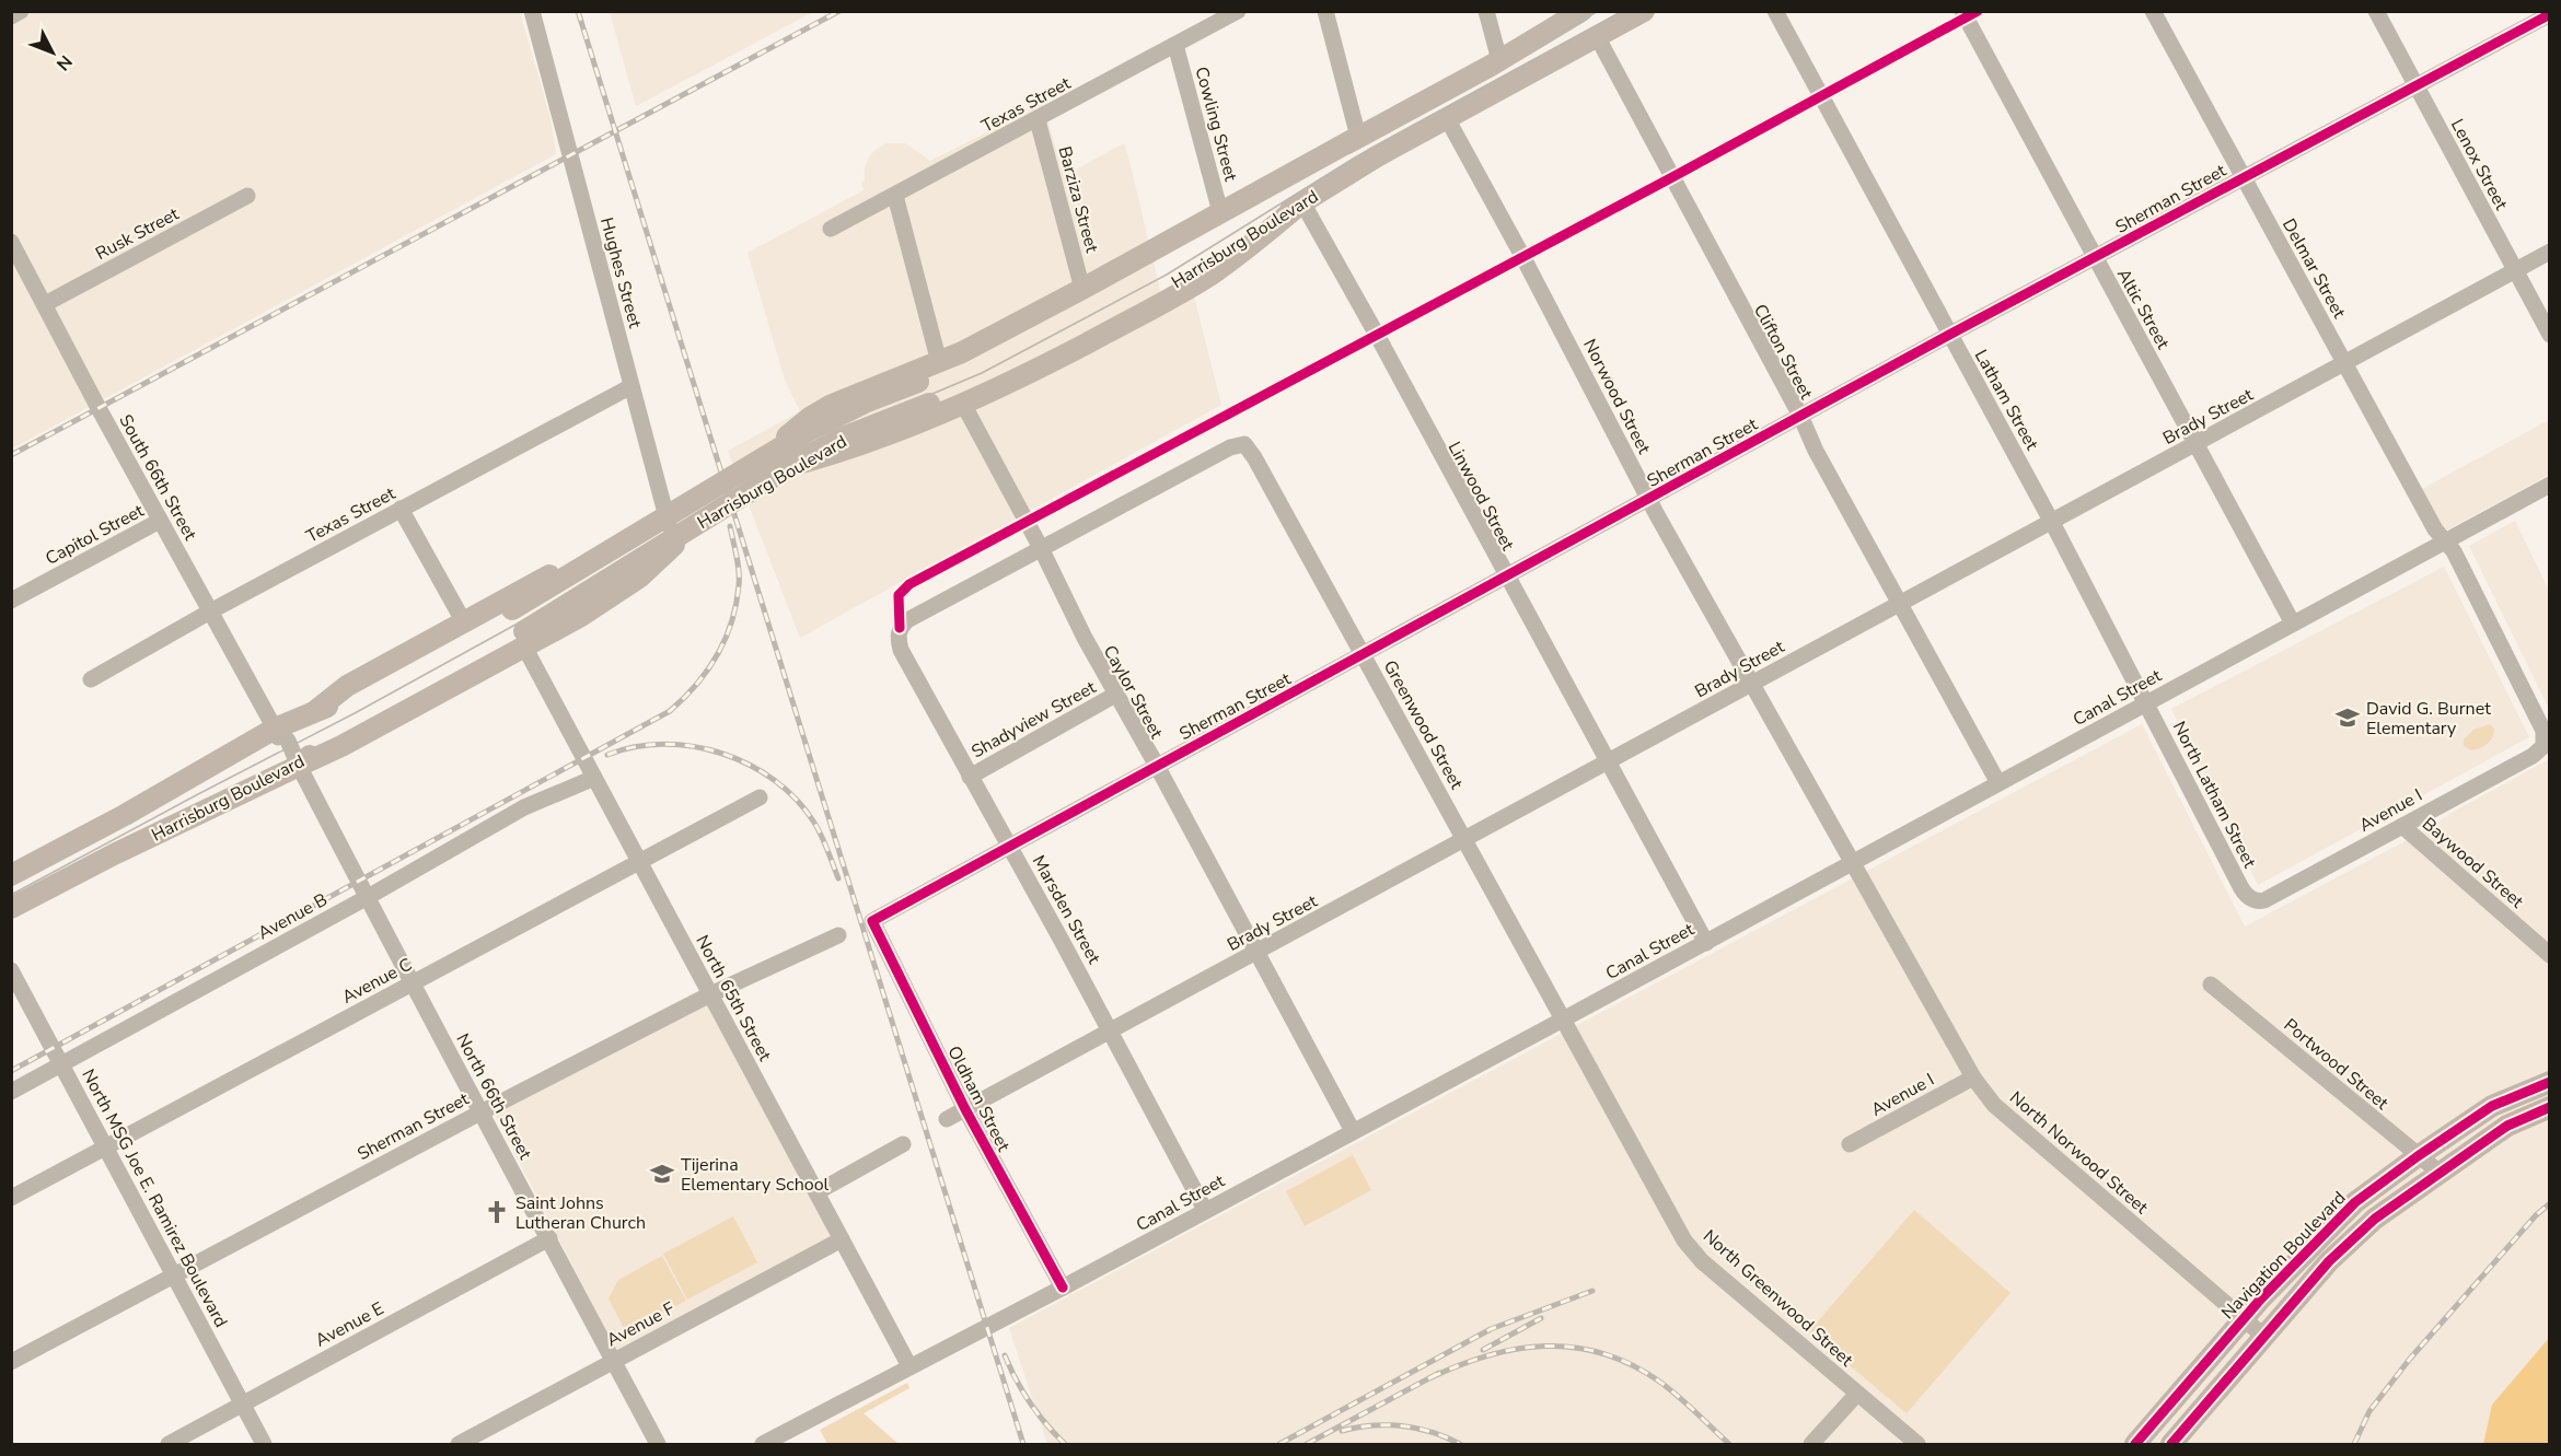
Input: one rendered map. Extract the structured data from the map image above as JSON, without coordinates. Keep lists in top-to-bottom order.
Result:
{
  "streets": {
    "main road": ["Harrisburg Boulevard", "Navigation Boulevard"],
    "street": [
      "Texas Street",
      "Cowling Street",
      "Lenox Street",
      "Sherman Street",
      "Barziza Street",
      "Rusk Street",
      "Delmar Street",
      "Hughes Street",
      "Altic Street",
      "Clifton Street",
      "Norwood Street",
      "Latham Street",
      "Brady Street",
      "South 66th Street",
      "Linwood Street",
      "Capitol Street",
      "Caylor Street",
      "Canal Street",
      "Shadyview Street",
      "Greenwood Street",
      "North Latham Street",
      "Avenue I",
      "Baywood Street",
      "Marsden Street",
      "Avenue B",
      "Avenue C",
      "North 65th Street",
      "Portwood Street",
      "North 66th Street",
      "Oldham Street",
      "North Norwood Street",
      "North MSG Joe E. Ramirez Boulevard",
      "North Greenwood Street",
      "Avenue E",
      "Avenue F"
    ]
  },
  "crossings": [
    ["Texas Street", "Cowling Street"],
    ["Texas Street", "Barziza Street"],
    ["Texas Street", "Hughes Street"],
    ["Texas Street", "South 66th Street"],
    ["Lenox Street", "Sherman Street"],
    ["Lenox Street", "Brady Street"],
    ["Sherman Street", "Delmar Street"],
    ["Sherman Street", "Altic Street"],
    ["Sherman Street", "Clifton Street"],
    ["Sherman Street", "Norwood Street"],
    ["Sherman Street", "Latham Street"],
    ["Sherman Street", "Linwood Street"],
    ["Sherman Street", "Caylor Street"],
    ["Sherman Street", "Greenwood Street"],
    ["Sherman Street", "Marsden Street"],
    ["Sherman Street", "North 65th Street"],
    ["Sherman Street", "North 66th Street"],
    ["Sherman Street", "Oldham Street"],
    ["Sherman Street", "North MSG Joe E. Ramirez Boulevard"],
    ["Rusk Street", "South 66th Street"],
    ["Harrisburg Boulevard", "Clifton Street"],
    ["Harrisburg Boulevard", "Norwood Street"],
    ["Harrisburg Boulevard", "South 66th Street"],
    ["Harrisburg Boulevard", "Linwood Street"],
    ["Harrisburg Boulevard", "North 65th Street"],
    ["Harrisburg Boulevard", "North 66th Street"],
    ["Delmar Street", "Brady Street"],
    ["Delmar Street", "Canal Street"],
    ["Delmar Street", "Avenue I"],
    ["Altic Street", "Brady Street"],
    ["Altic Street", "Canal Street"],
    ["Clifton Street", "Brady Street"],
    ["Clifton Street", "Canal Street"],
    ["Norwood Street", "Brady Street"],
    ["Norwood Street", "Canal Street"],
    ["Norwood Street", "North Norwood Street"],
    ["Latham Street", "Brady Street"],
    ["Latham Street", "Canal Street"],
    ["Latham Street", "North Latham Street"],
    ["Brady Street", "Linwood Street"],
    ["Brady Street", "Caylor Street"],
    ["Brady Street", "Greenwood Street"],
    ["Brady Street", "Marsden Street"],
    ["Brady Street", "Oldham Street"],
    ["South 66th Street", "Capitol Street"],
    ["South 66th Street", "North 66th Street"],
    ["Linwood Street", "Canal Street"],
    ["Caylor Street", "Canal Street"],
    ["Caylor Street", "Shadyview Street"],
    ["Caylor Street", "Greenwood Street"],
    ["Caylor Street", "Marsden Street"],
    ["Canal Street", "Greenwood Street"],
    ["Canal Street", "North Latham Street"],
    ["Canal Street", "Marsden Street"],
    ["Canal Street", "North 65th Street"],
    ["Canal Street", "Oldham Street"],
    ["Canal Street", "North Norwood Street"],
    ["Canal Street", "North Greenwood Street"],
    ["Shadyview Street", "Marsden Street"],
    ["Greenwood Street", "Marsden Street"],
    ["Greenwood Street", "North Greenwood Street"],
    ["North Latham Street", "Avenue I"],
    ["Avenue I", "Baywood Street"],
    ["Avenue I", "North Norwood Street"],
    ["Avenue B", "North 65th Street"],
    ["Avenue B", "North 66th Street"],
    ["Avenue B", "North MSG Joe E. Ramirez Boulevard"],
    ["Avenue C", "North 65th Street"],
    ["Avenue C", "North 66th Street"],
    ["Avenue C", "North MSG Joe E. Ramirez Boulevard"],
    ["North 65th Street", "Avenue F"],
    ["Portwood Street", "Navigation Boulevard"],
    ["North 66th Street", "Avenue E"],
    ["North 66th Street", "Avenue F"],
    ["North Norwood Street", "Navigation Boulevard"],
    ["North MSG Joe E. Ramirez Boulevard", "Avenue E"]
  ],
  "places": {
    "school or university": ["David G. Burnet Elementary", "Tijerina Elementary School"],
    "church": ["Saint Johns Lutheran Church"]
  },
  "north": "bottom right"
}
